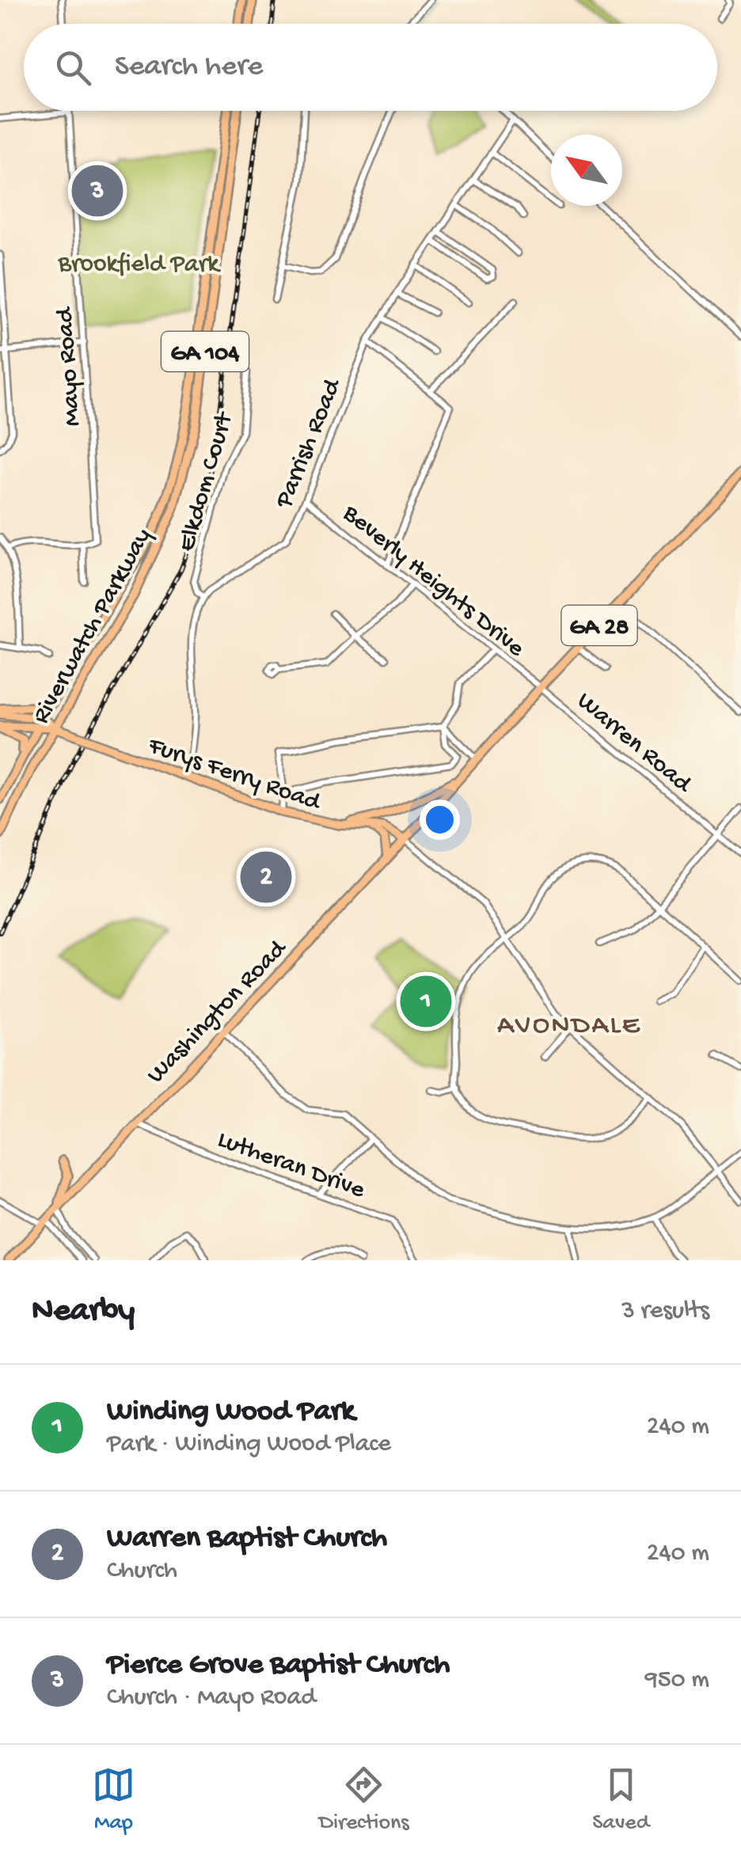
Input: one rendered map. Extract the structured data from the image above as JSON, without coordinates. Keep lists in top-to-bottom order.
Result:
{
  "streets": {
    "main road": [
      "GA 104",
      "Riverwatch Parkway",
      "GA 28",
      "Furys Ferry Road",
      "Washington Road"
    ],
    "street": [
      "Mayo Road",
      "Parrish Road",
      "Elkdom Court",
      "Beverly Heights Drive",
      "Warren Road",
      "Lutheran Drive"
    ]
  },
  "crossings": [
    ["Parrish Road", "Elkdom Court"],
    ["Parrish Road", "Beverly Heights Drive"],
    ["Beverly Heights Drive", "Warren Road"],
    ["Beverly Heights Drive", "Washington Road"],
    ["Riverwatch Parkway", "Furys Ferry Road"],
    ["GA 28", "Furys Ferry Road"],
    ["GA 28", "Washington Road"],
    ["Warren Road", "Washington Road"],
    ["Furys Ferry Road", "Washington Road"],
    ["Washington Road", "Lutheran Drive"]
  ],
  "districts": ["AVONDALE"],
  "parks": ["Brookfield Park"],
  "north": "top left",
  "page": {
    "search": "Search here",
    "pins": ["3", "2", "1"],
    "heading": ["Nearby", "3 results"],
    "list": [
      {
        "mark": "1",
        "name": "Winding Wood Park",
        "note": "Park · Winding Wood Place",
        "value": "240 m"
      },
      {
        "mark": "2",
        "name": "Warren Baptist Church",
        "note": "Church",
        "value": "240 m"
      },
      {
        "mark": "3",
        "name": "Pierce Grove Baptist Church",
        "note": "Church · Mayo Road",
        "value": "950 m"
      }
    ],
    "nav": ["Map", "Directions", "Saved"]
  }
}
